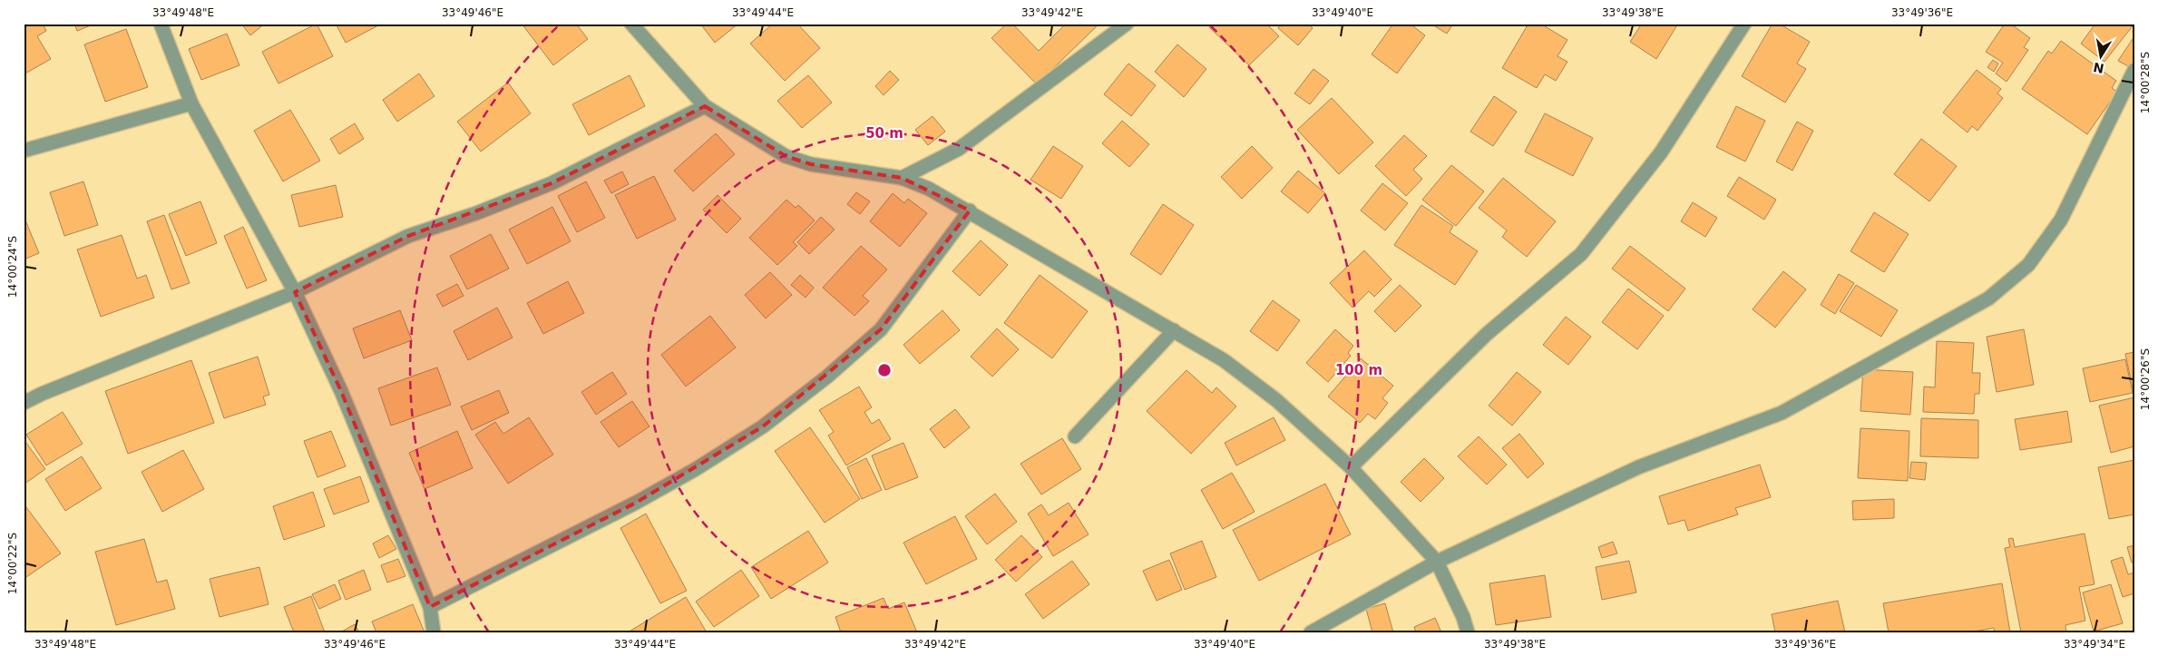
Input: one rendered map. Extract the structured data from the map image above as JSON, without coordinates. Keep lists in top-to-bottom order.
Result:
{
  "north": "bottom",
  "coordinates": [
    "33°49'48\"E",
    "33°49'46\"E",
    "33°49'44\"E",
    "33°49'42\"E",
    "33°49'40\"E",
    "33°49'38\"E",
    "33°49'36\"E",
    "14°00'28\"S",
    "14°00'24\"S",
    "14°00'26\"S",
    "14°00'22\"S",
    "33°49'34\"E"
  ],
  "rings": ["50 m", "100 m"]
}
